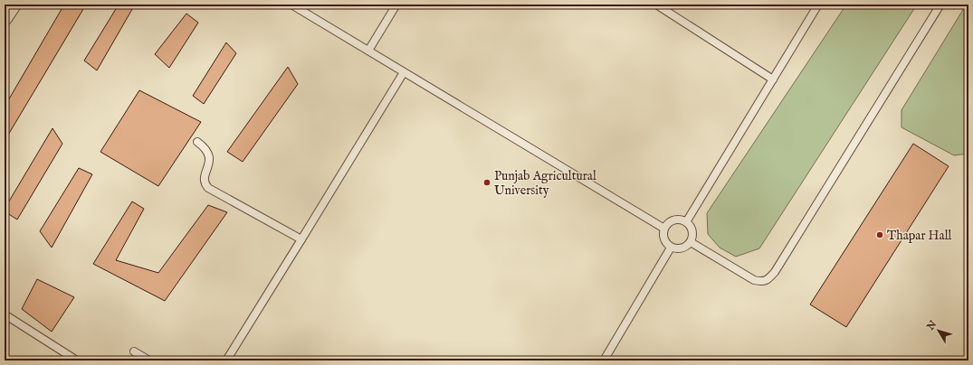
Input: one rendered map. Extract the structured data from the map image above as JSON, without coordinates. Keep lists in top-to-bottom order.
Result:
{
  "places": ["Punjab Agricultural University", "Thapar Hall"],
  "north": "top left"
}
